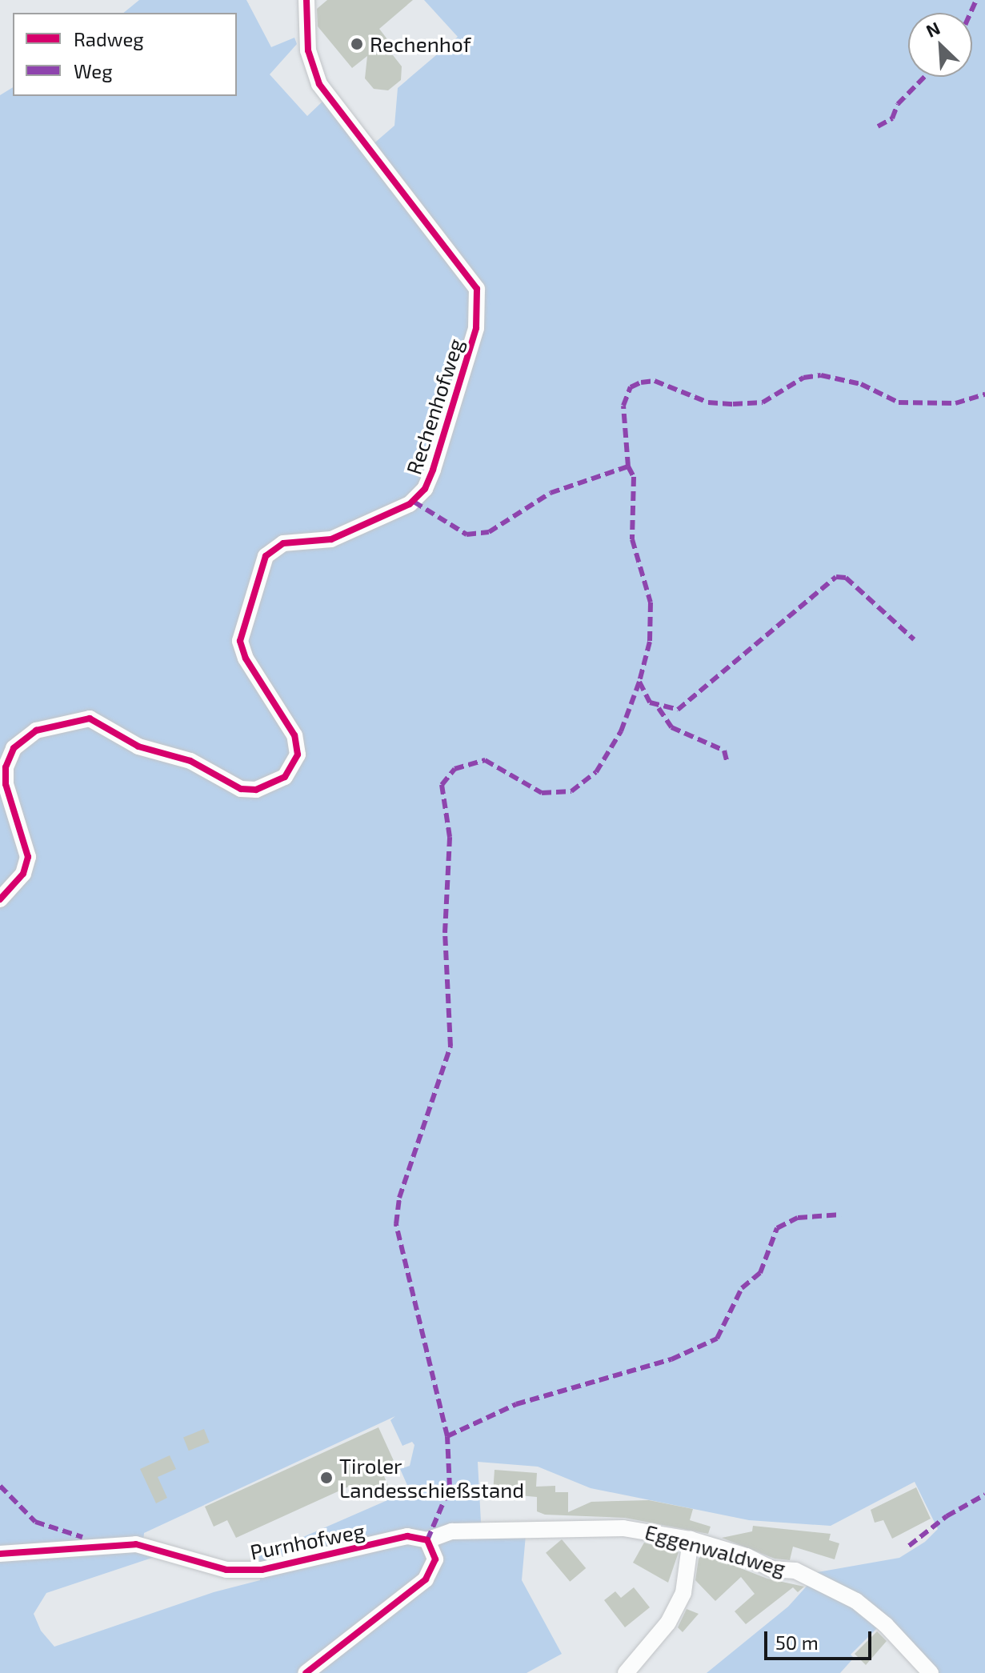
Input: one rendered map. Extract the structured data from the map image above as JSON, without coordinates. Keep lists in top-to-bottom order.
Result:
{
  "streets": {
    "street": ["Rechenhofweg", "Purnhofweg", "Eggenwaldweg"]
  },
  "crossings": [
    ["Purnhofweg", "Eggenwaldweg"]
  ],
  "places": ["Rechenhof", "Tiroler Landesschießstand"],
  "legend": ["Radweg", "Weg"],
  "scale_bar": "50 m",
  "north": "top left"
}
